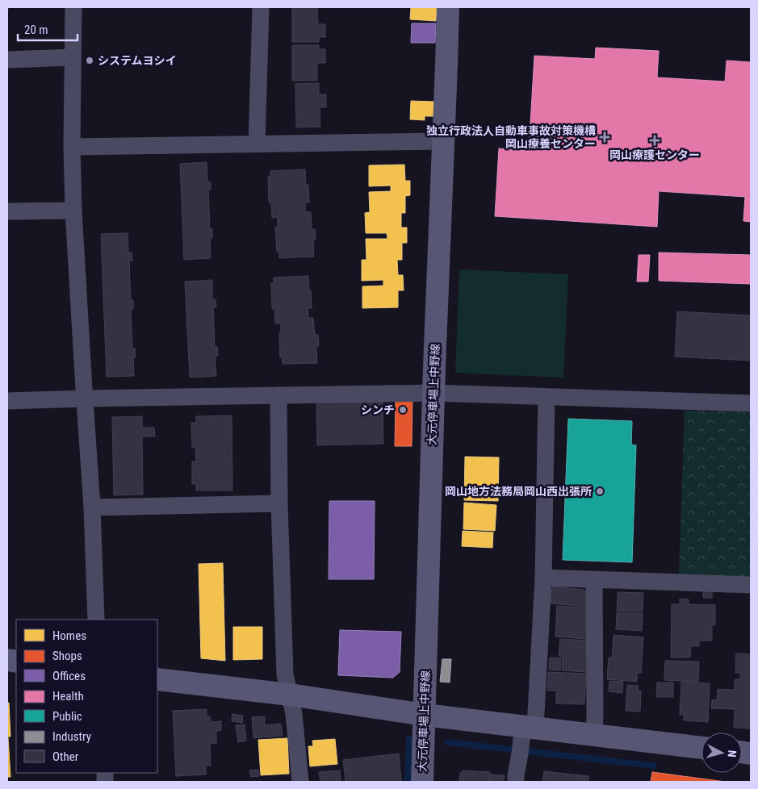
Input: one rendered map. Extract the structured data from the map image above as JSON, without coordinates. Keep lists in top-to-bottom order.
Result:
{
  "streets": {
    "main road": ["大元停車場上中野線"]
  },
  "places": {
    "other": ["システムヨシイ", "シンチ", "岡山地方法務局岡山西出張所"],
    "health": ["独立行政法人自動車事故対策機構 岡山療養センター", "岡山療護センター"]
  },
  "legend": [
    "Homes",
    "Shops",
    "Offices",
    "Health",
    "Public",
    "Industry",
    "Other"
  ],
  "scale_bar": "20 m",
  "north": "right"
}
